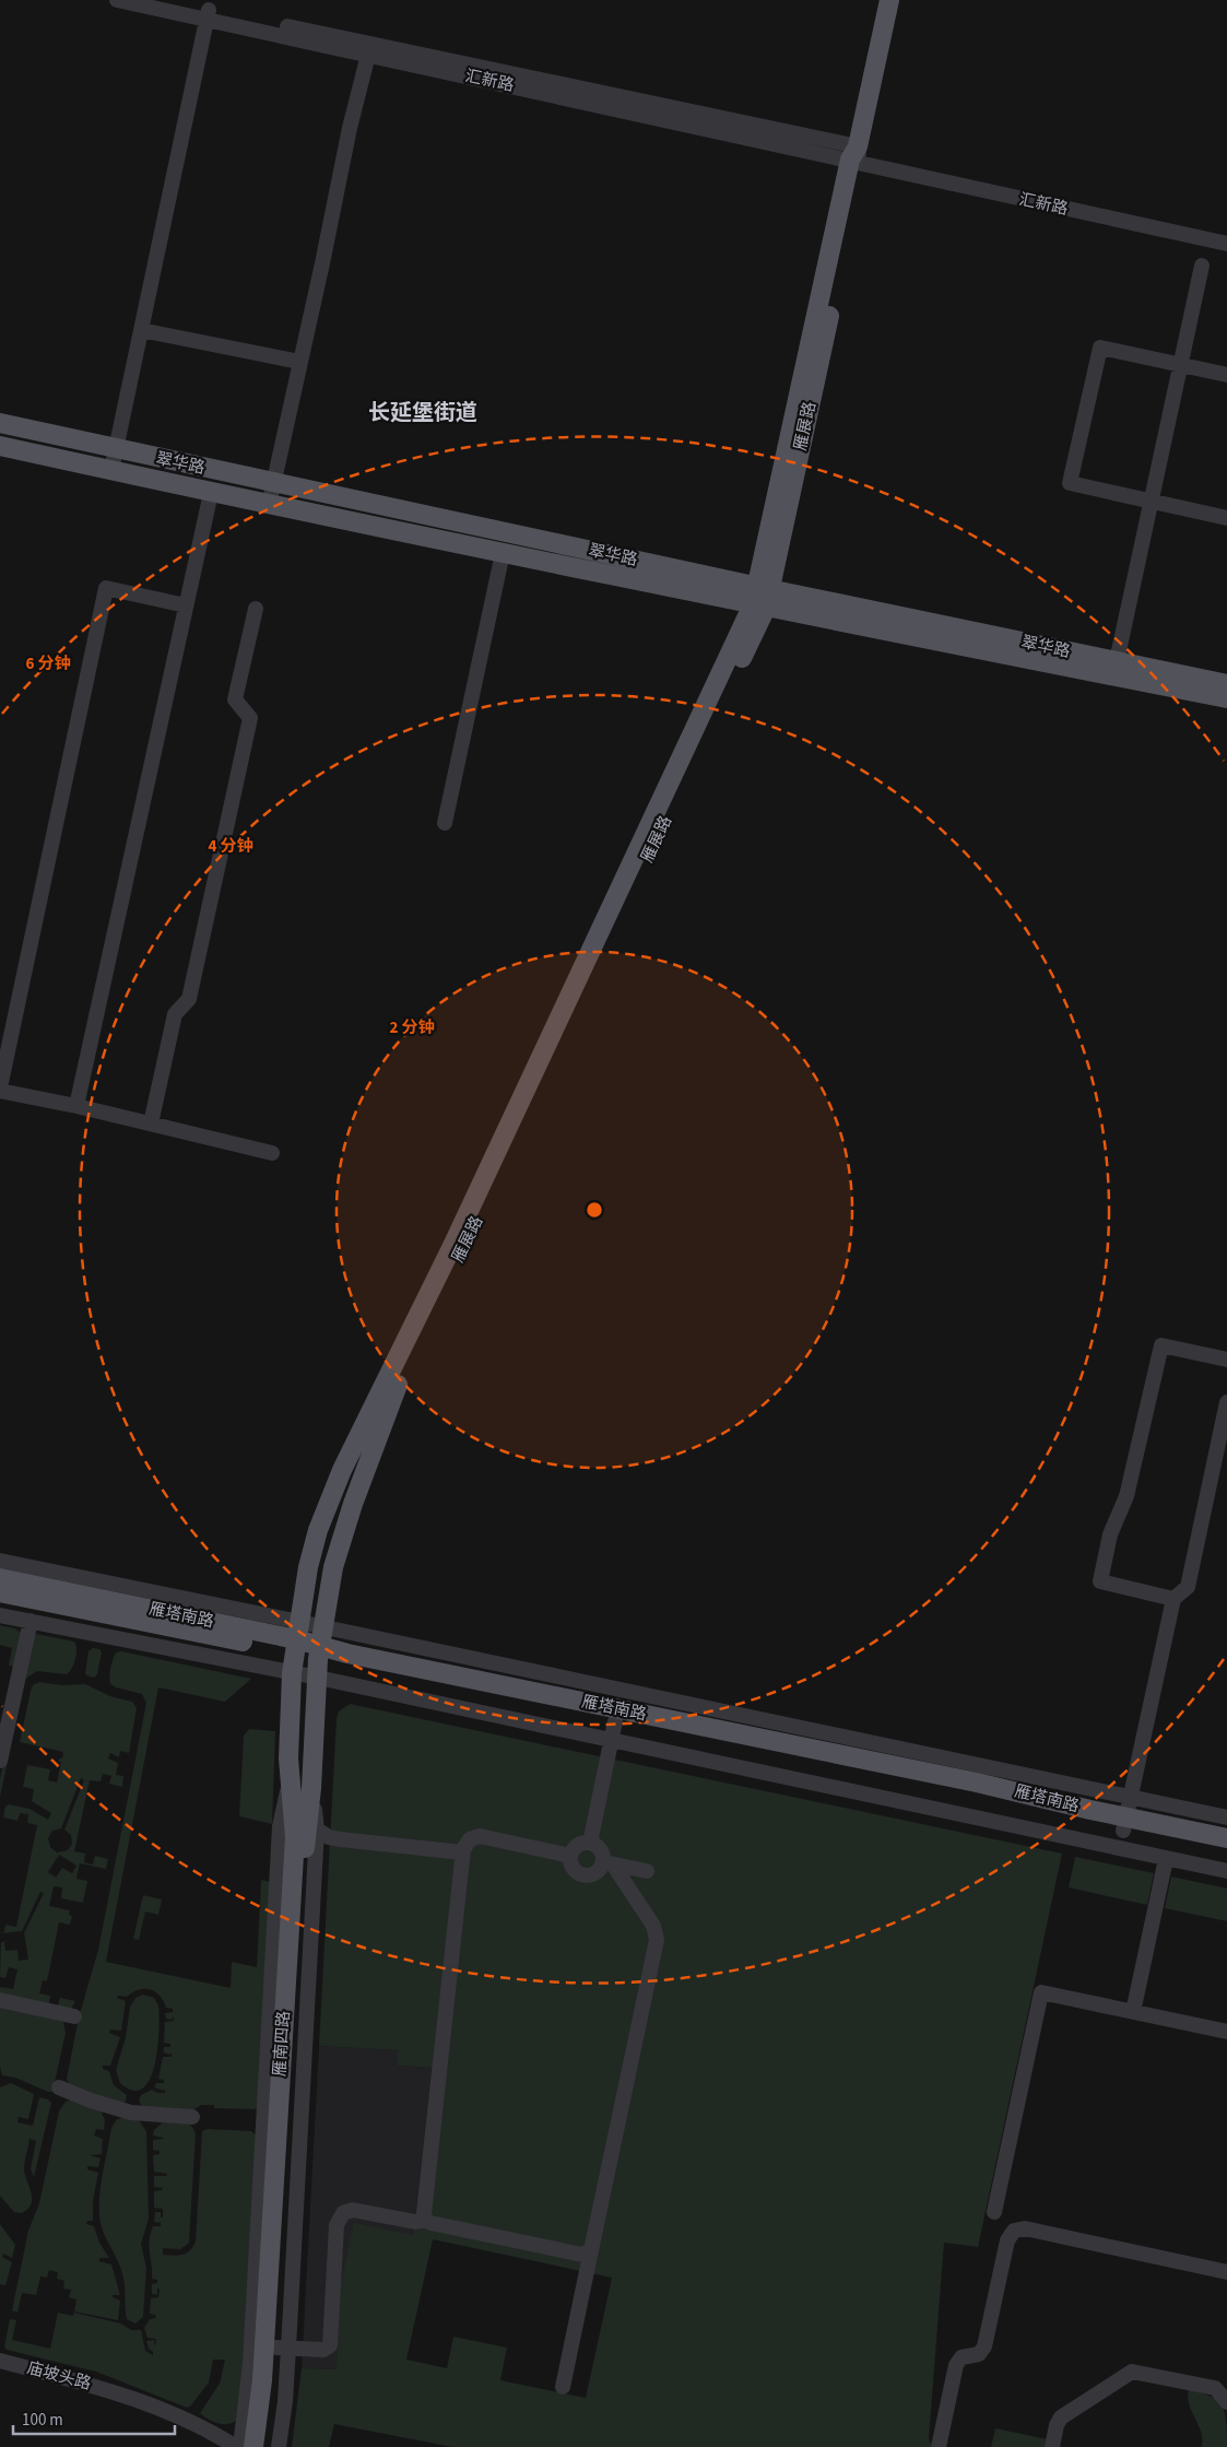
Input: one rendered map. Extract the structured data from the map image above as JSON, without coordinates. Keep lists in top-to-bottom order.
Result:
{
  "streets": {
    "main road": [
      "雁展路",
      "翠华路",
      "雁塔南路",
      "雁南四路"
    ],
    "street": ["汇新路", "庙坡头路"]
  },
  "crossings": [
    ["汇新路", "雁展路"],
    ["雁展路", "翠华路"],
    ["雁展路", "雁塔南路"],
    ["雁展路", "雁南四路"],
    ["雁塔南路", "雁南四路"]
  ],
  "districts": ["长延堡街道"],
  "scale_bar": "100 m",
  "rings": ["6 分钟", "4 分钟", "2 分钟"]
}
